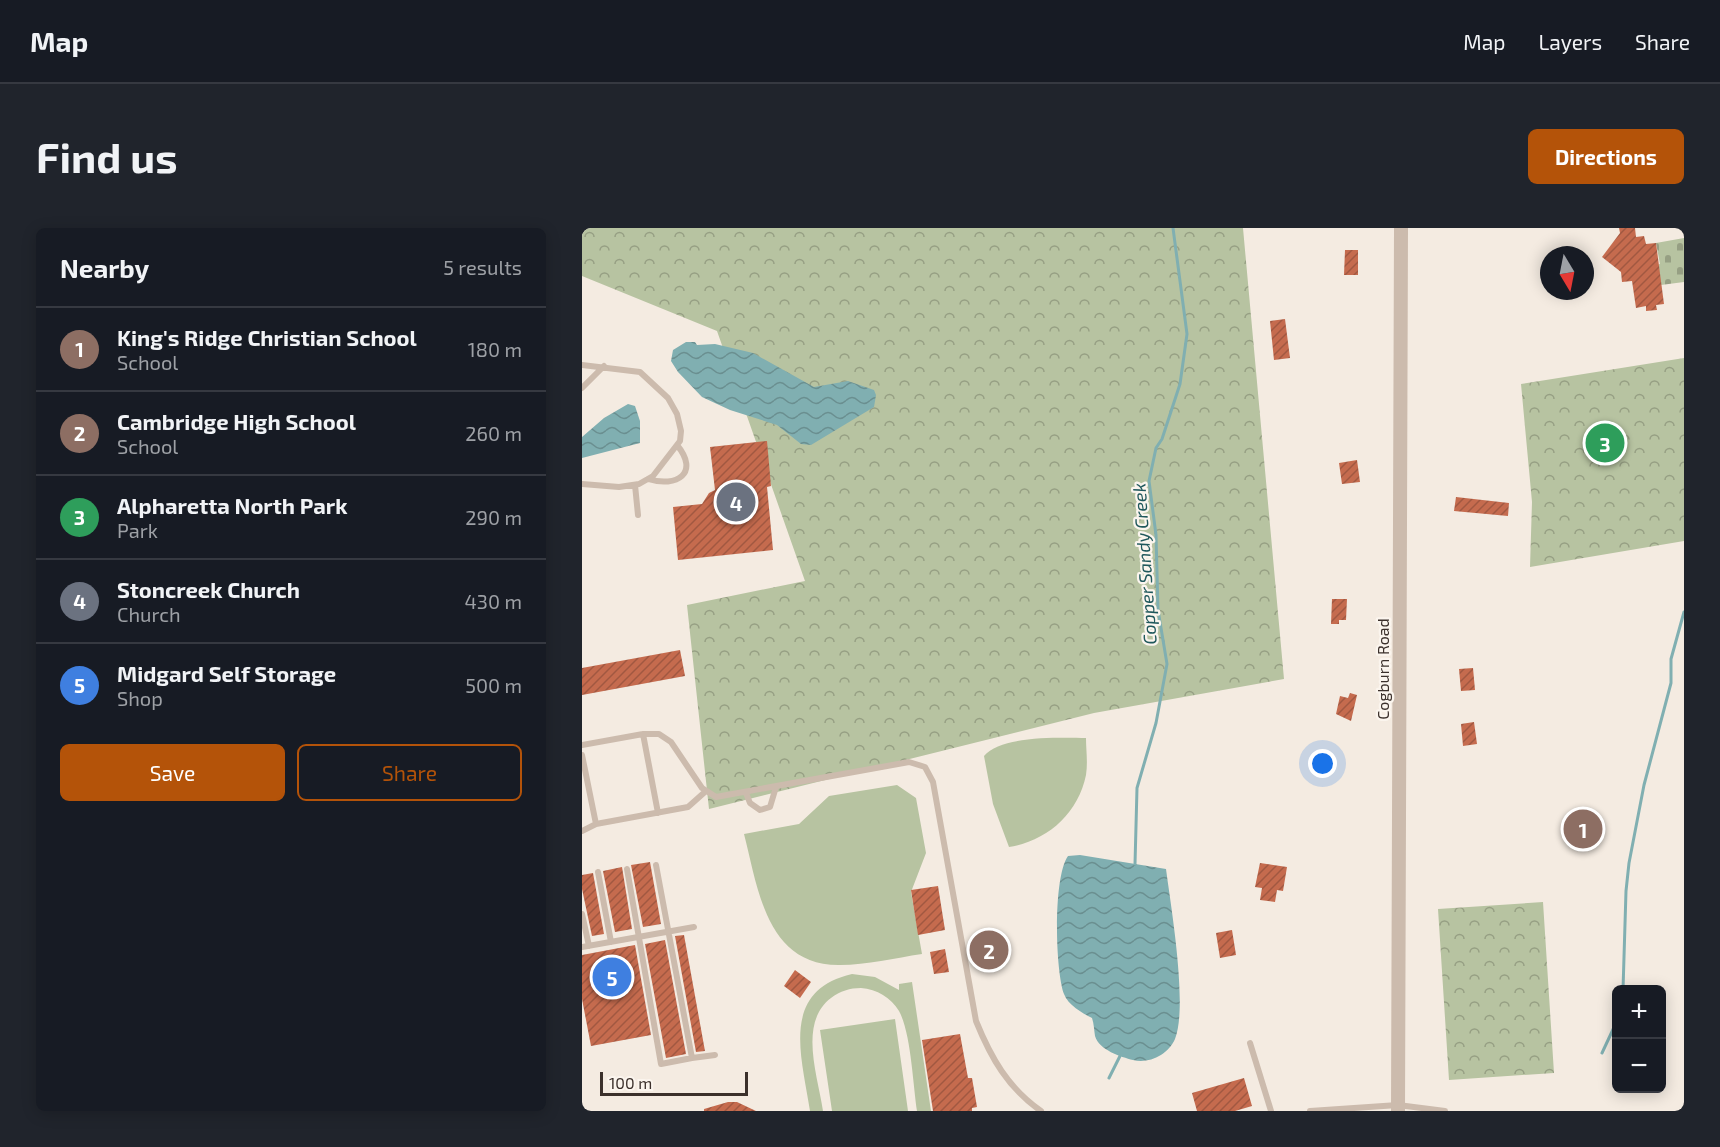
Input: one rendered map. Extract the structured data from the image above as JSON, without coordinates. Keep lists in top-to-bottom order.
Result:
{
  "streets": {
    "street": ["Cogburn Road"]
  },
  "water": ["Copper Sandy Creek"],
  "scale_bar": "100 m",
  "north": "bottom",
  "page": {
    "header": "Map",
    "nav": ["Map", "Layers", "Share"],
    "buttons": [
      "Directions",
      ["Save", "Share"]
    ],
    "title": "Find us",
    "heading": ["Nearby", "5 results"],
    "list": [
      {
        "mark": "1",
        "name": "King's Ridge Christian School",
        "note": "School",
        "value": "180 m"
      },
      {
        "mark": "2",
        "name": "Cambridge High School",
        "note": "School",
        "value": "260 m"
      },
      {
        "mark": "3",
        "name": "Alpharetta North Park",
        "note": "Park",
        "value": "290 m"
      },
      {
        "mark": "4",
        "name": "Stoncreek Church",
        "note": "Church",
        "value": "430 m"
      },
      {
        "mark": "5",
        "name": "Midgard Self Storage",
        "note": "Shop",
        "value": "500 m"
      }
    ],
    "pins": [
      "3",
      "4",
      "1",
      "2",
      "5"
    ],
    "map_buttons": ["+", "−"],
    "scale": "100 m"
  }
}
